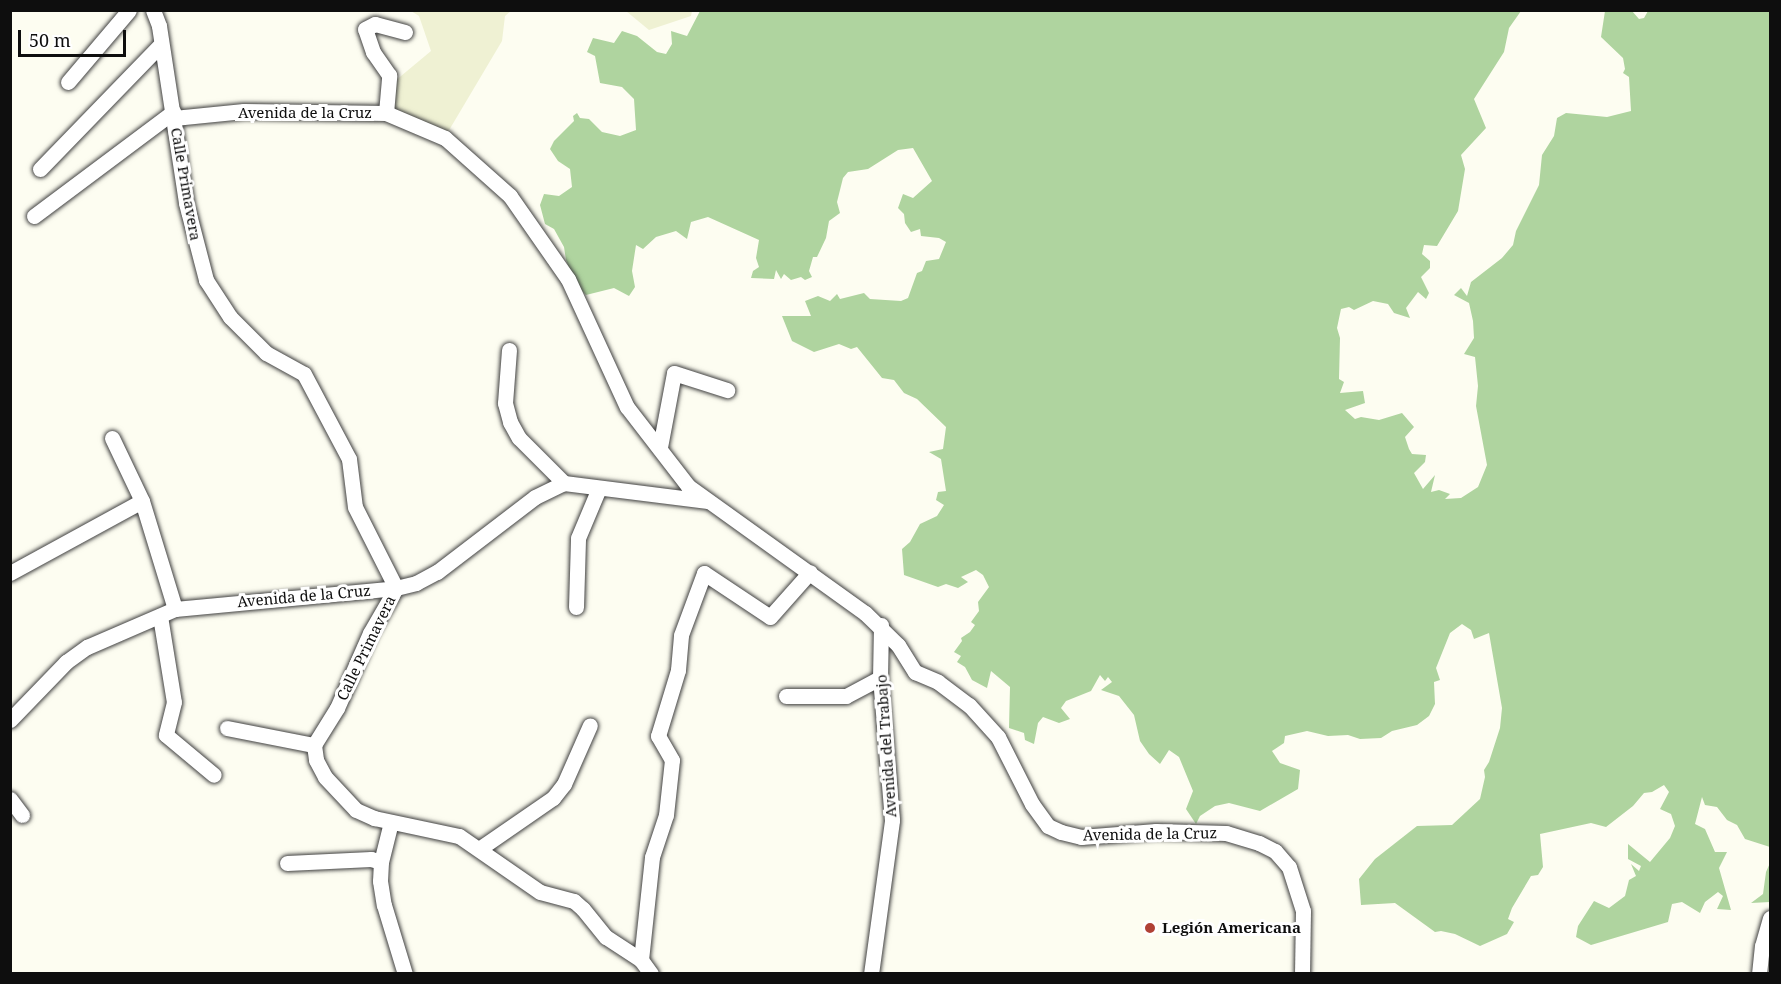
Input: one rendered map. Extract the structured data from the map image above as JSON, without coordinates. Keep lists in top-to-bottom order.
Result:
{
  "streets": {
    "street": ["Avenida de la Cruz", "Calle Primavera", "Avenida del Trabajo"]
  },
  "crossings": [
    ["Avenida de la Cruz", "Calle Primavera"],
    ["Avenida de la Cruz", "Avenida del Trabajo"]
  ],
  "places": ["Legión Americana"],
  "scale_bar": "50 m"
}
